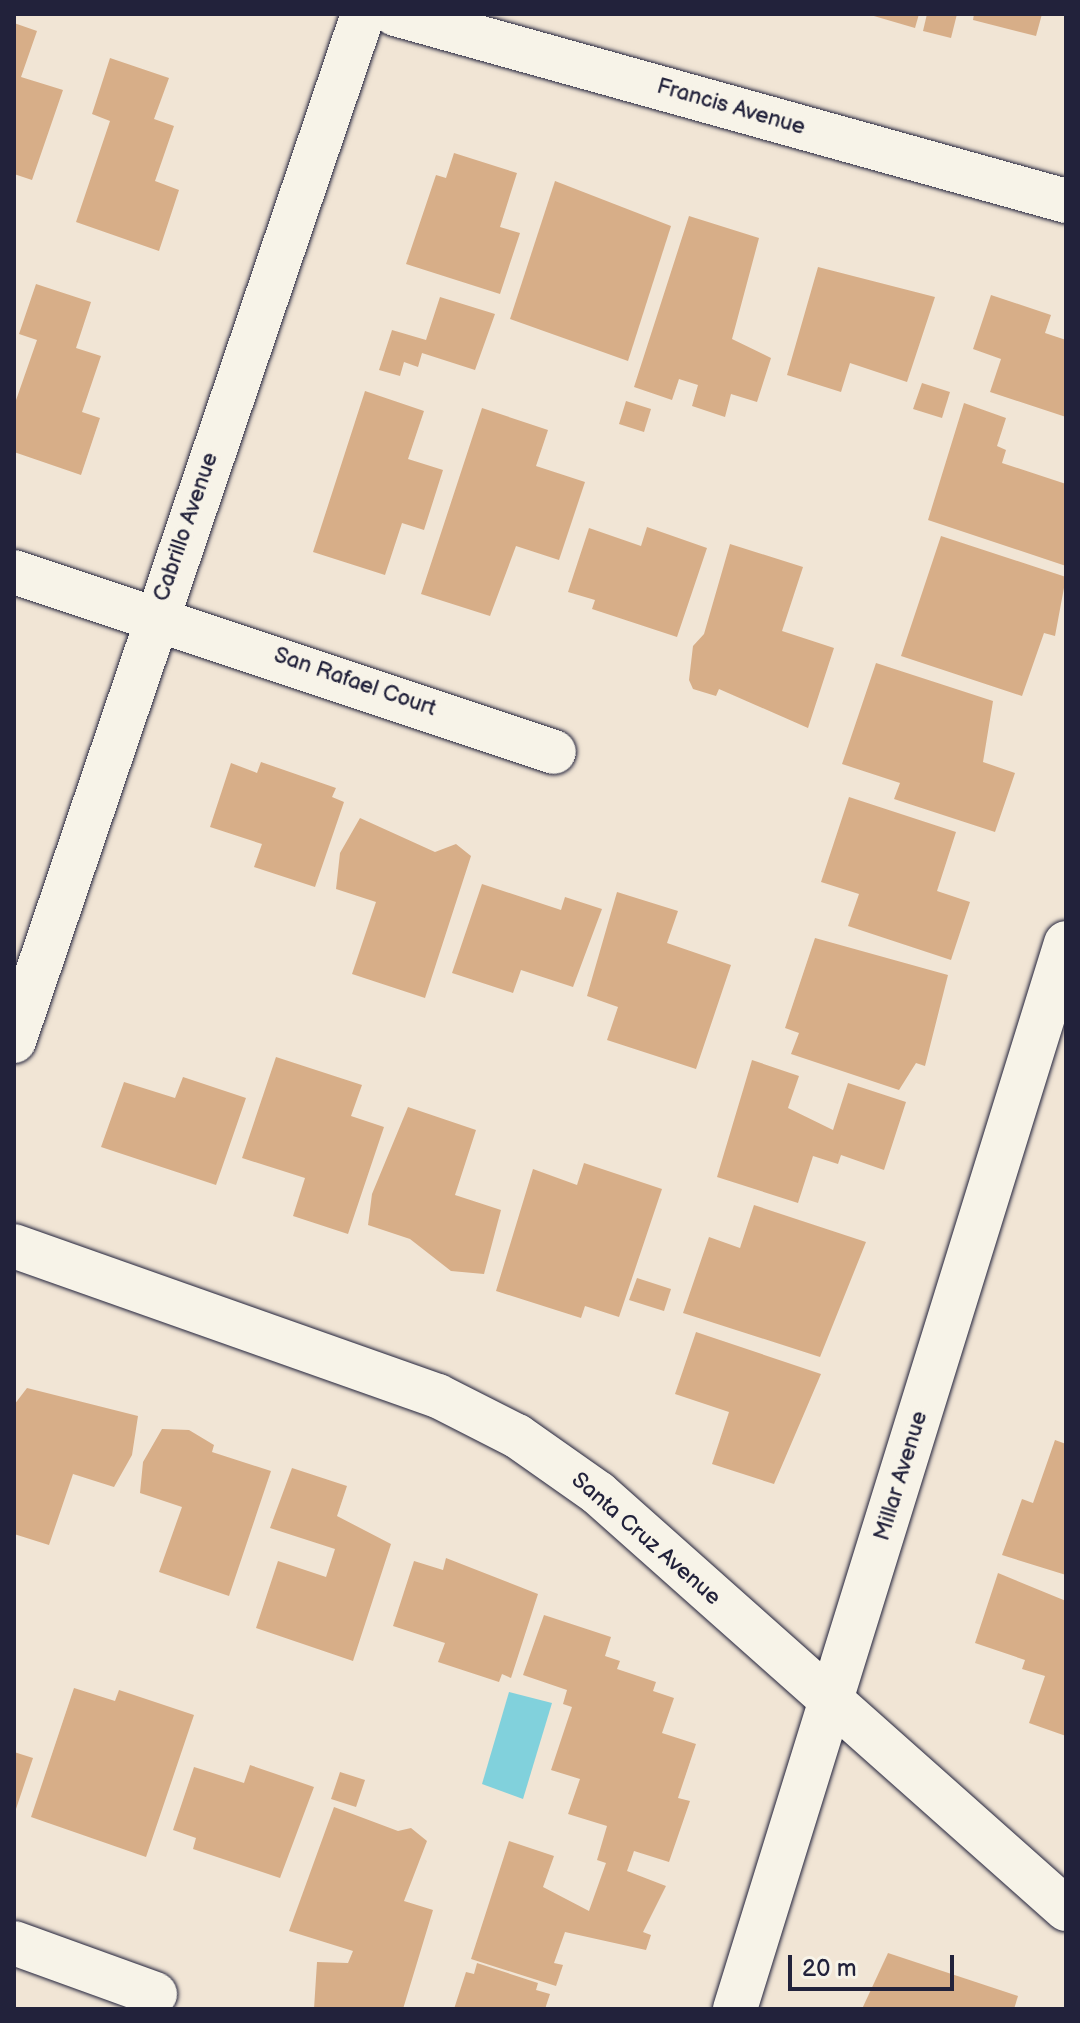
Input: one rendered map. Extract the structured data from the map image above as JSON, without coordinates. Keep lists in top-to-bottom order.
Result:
{
  "streets": {
    "street": [
      "Francis Avenue",
      "Cabrillo Avenue",
      "San Rafael Court",
      "Millar Avenue",
      "Santa Cruz Avenue"
    ]
  },
  "crossings": [
    ["Cabrillo Avenue", "San Rafael Court"],
    ["Millar Avenue", "Santa Cruz Avenue"]
  ],
  "scale_bar": "20 m"
}
